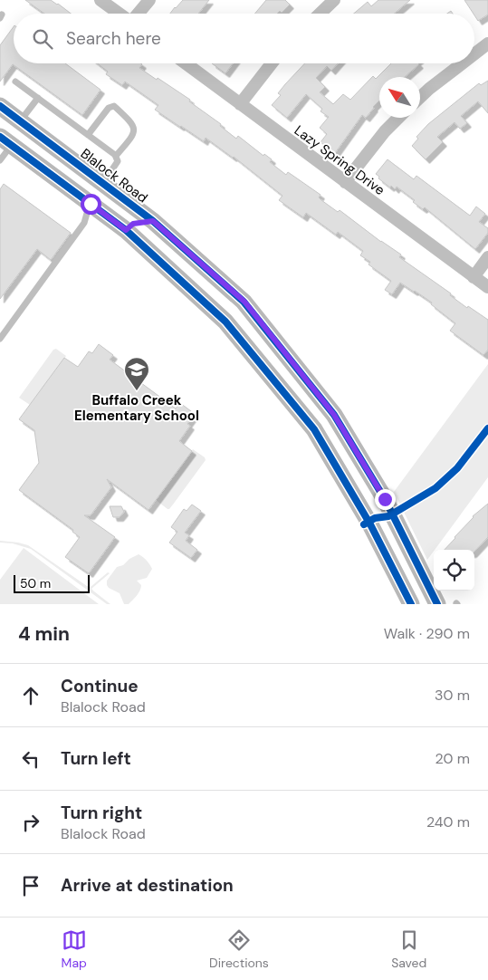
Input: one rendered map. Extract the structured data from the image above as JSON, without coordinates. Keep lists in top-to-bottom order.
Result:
{
  "streets": {
    "main road": ["Blalock Road"],
    "street": ["Lazy Spring Drive"]
  },
  "places": {
    "school or university": ["Buffalo Creek Elementary School"]
  },
  "scale_bar": "50 m",
  "north": "top left",
  "page": {
    "search": "Search here",
    "scale": "50 m",
    "heading": ["4 min", "Walk · 290 m"],
    "list": [
      ["Continue", "Blalock Road", "30 m"],
      ["Turn left", "20 m"],
      ["Turn right", "Blalock Road", "240 m"],
      "Arrive at destination"
    ],
    "nav": ["Map", "Directions", "Saved"]
  }
}
